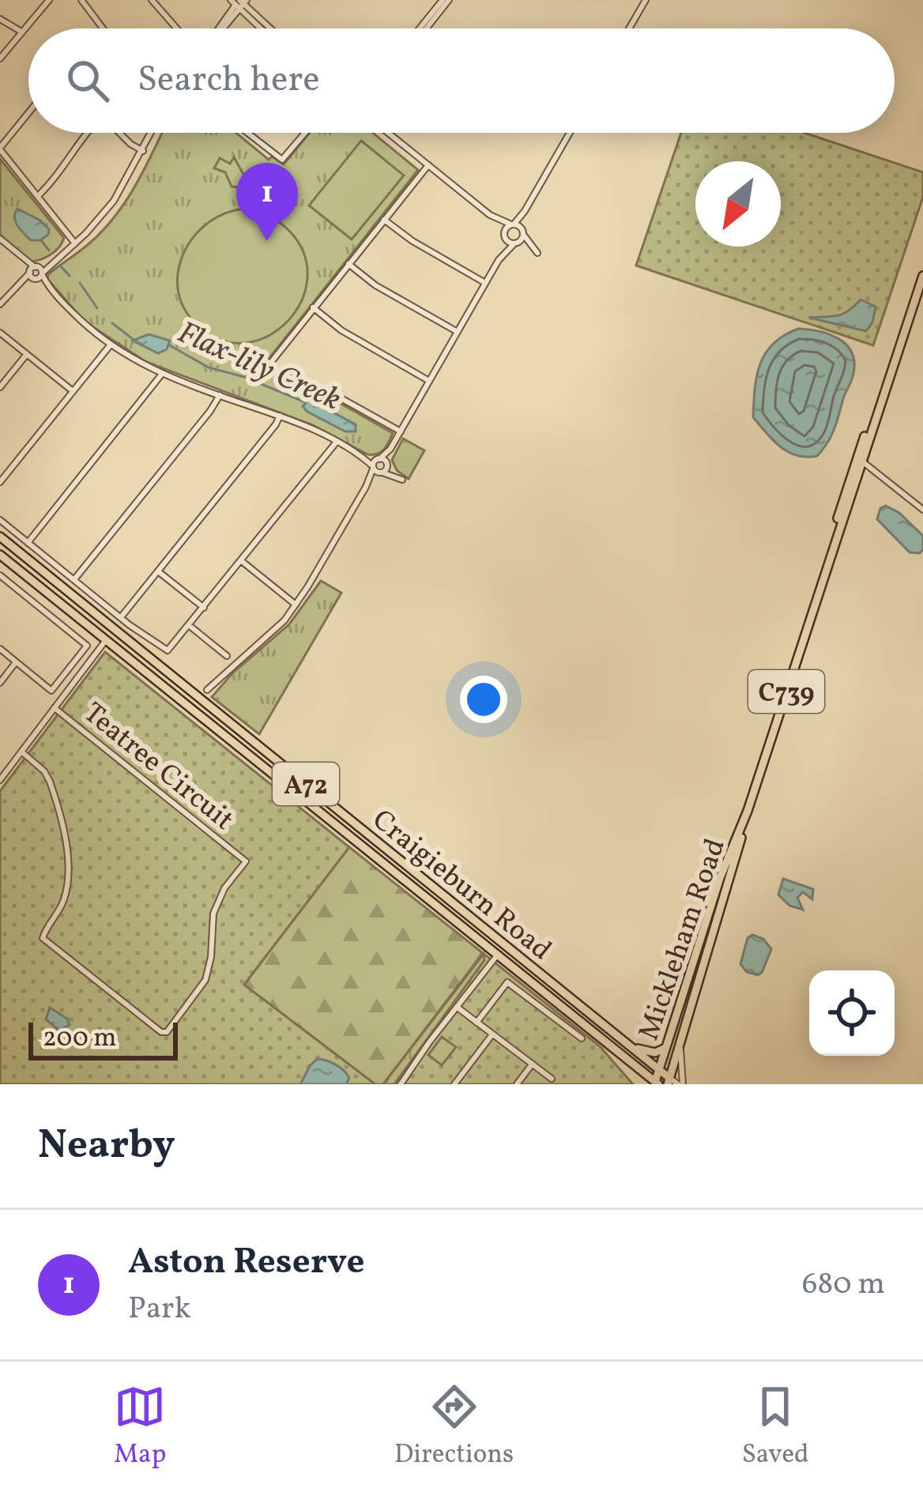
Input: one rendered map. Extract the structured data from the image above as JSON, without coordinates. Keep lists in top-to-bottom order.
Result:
{
  "streets": {
    "main road": [
      "C739",
      "A72",
      "Craigieburn Road",
      "Mickleham Road"
    ],
    "street": ["Teatree Circuit"]
  },
  "crossings": [
    ["Craigieburn Road", "Mickleham Road"]
  ],
  "water": ["Flax-lily Creek"],
  "scale_bar": "200 m",
  "north": "bottom left",
  "page": {
    "search": "Search here",
    "pins": "1",
    "scale": "200 m",
    "heading": "Nearby",
    "list": [
      {
        "mark": "1",
        "name": "Aston Reserve",
        "note": "Park",
        "value": "680 m"
      }
    ],
    "nav": ["Map", "Directions", "Saved"]
  }
}
